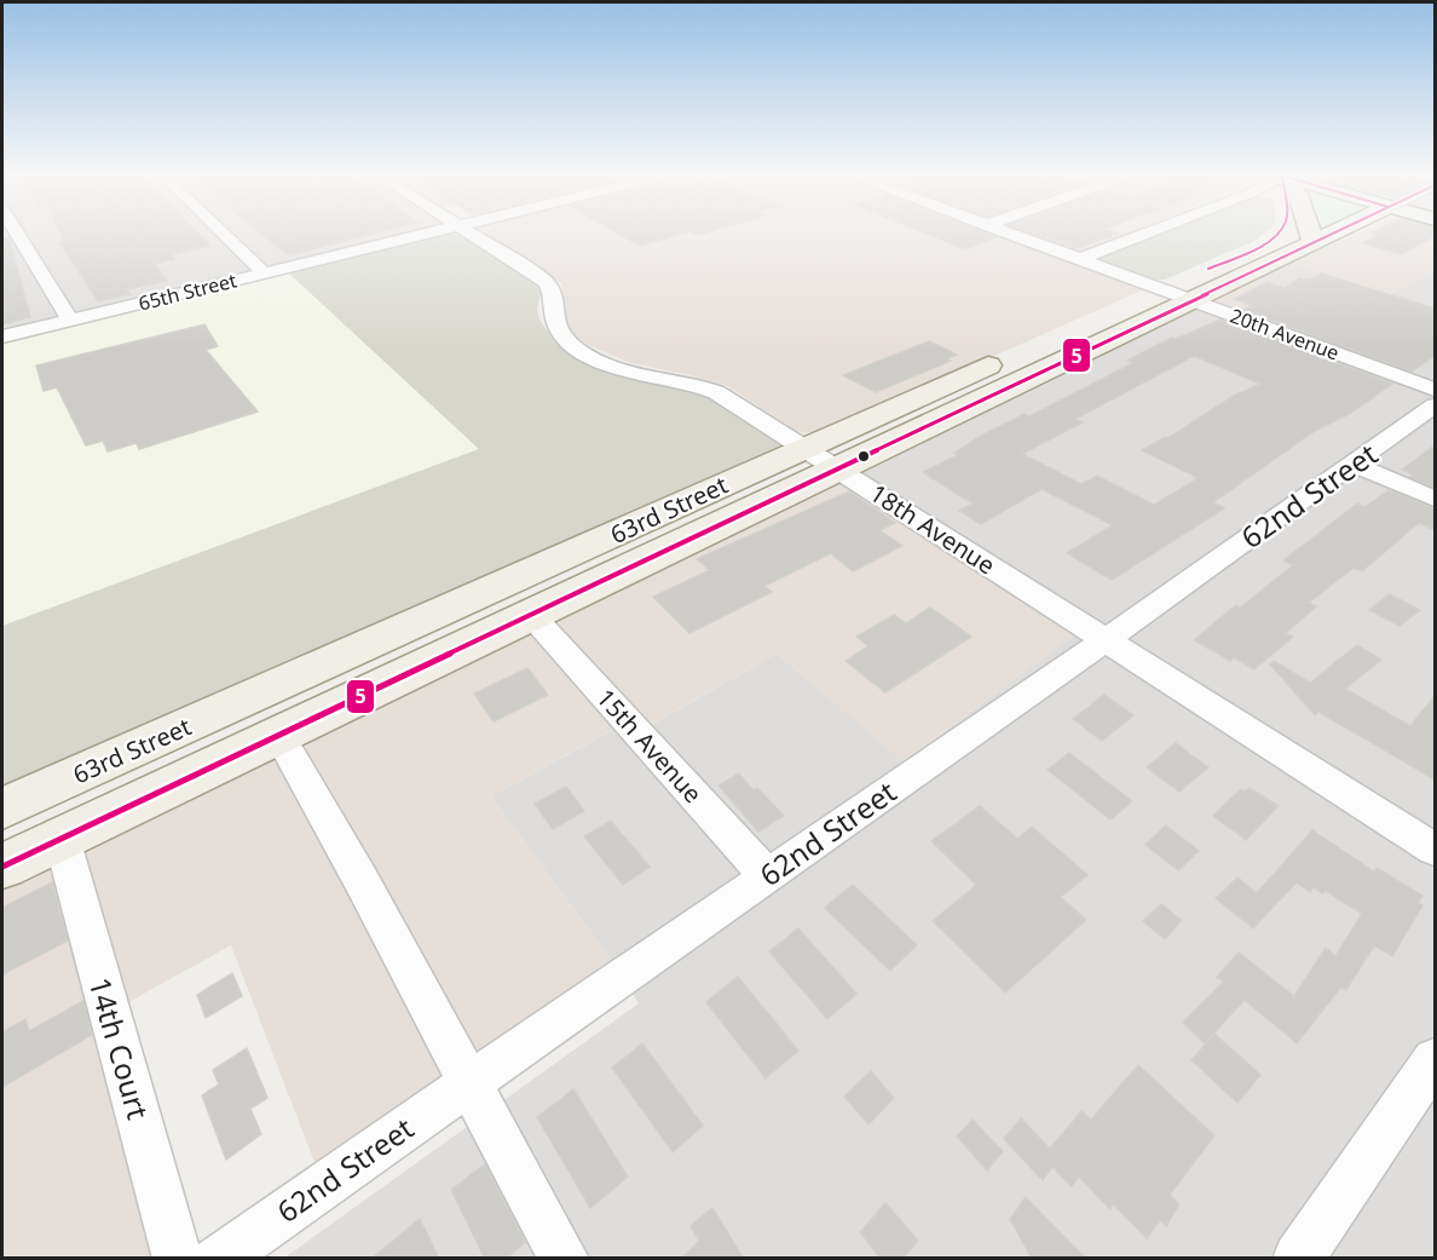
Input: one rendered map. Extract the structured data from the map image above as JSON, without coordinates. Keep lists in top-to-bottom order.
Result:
{
  "streets": {
    "main road": ["63rd Street"],
    "street": [
      "65th Street",
      "20th Avenue",
      "62nd Street",
      "18th Avenue",
      "15th Avenue",
      "14th Court"
    ]
  },
  "crossings": [
    ["20th Avenue", "63rd Street"],
    ["62nd Street", "18th Avenue"],
    ["62nd Street", "15th Avenue"],
    ["63rd Street", "18th Avenue"],
    ["63rd Street", "15th Avenue"],
    ["63rd Street", "14th Court"]
  ],
  "lines": ["transit line 5"]
}
